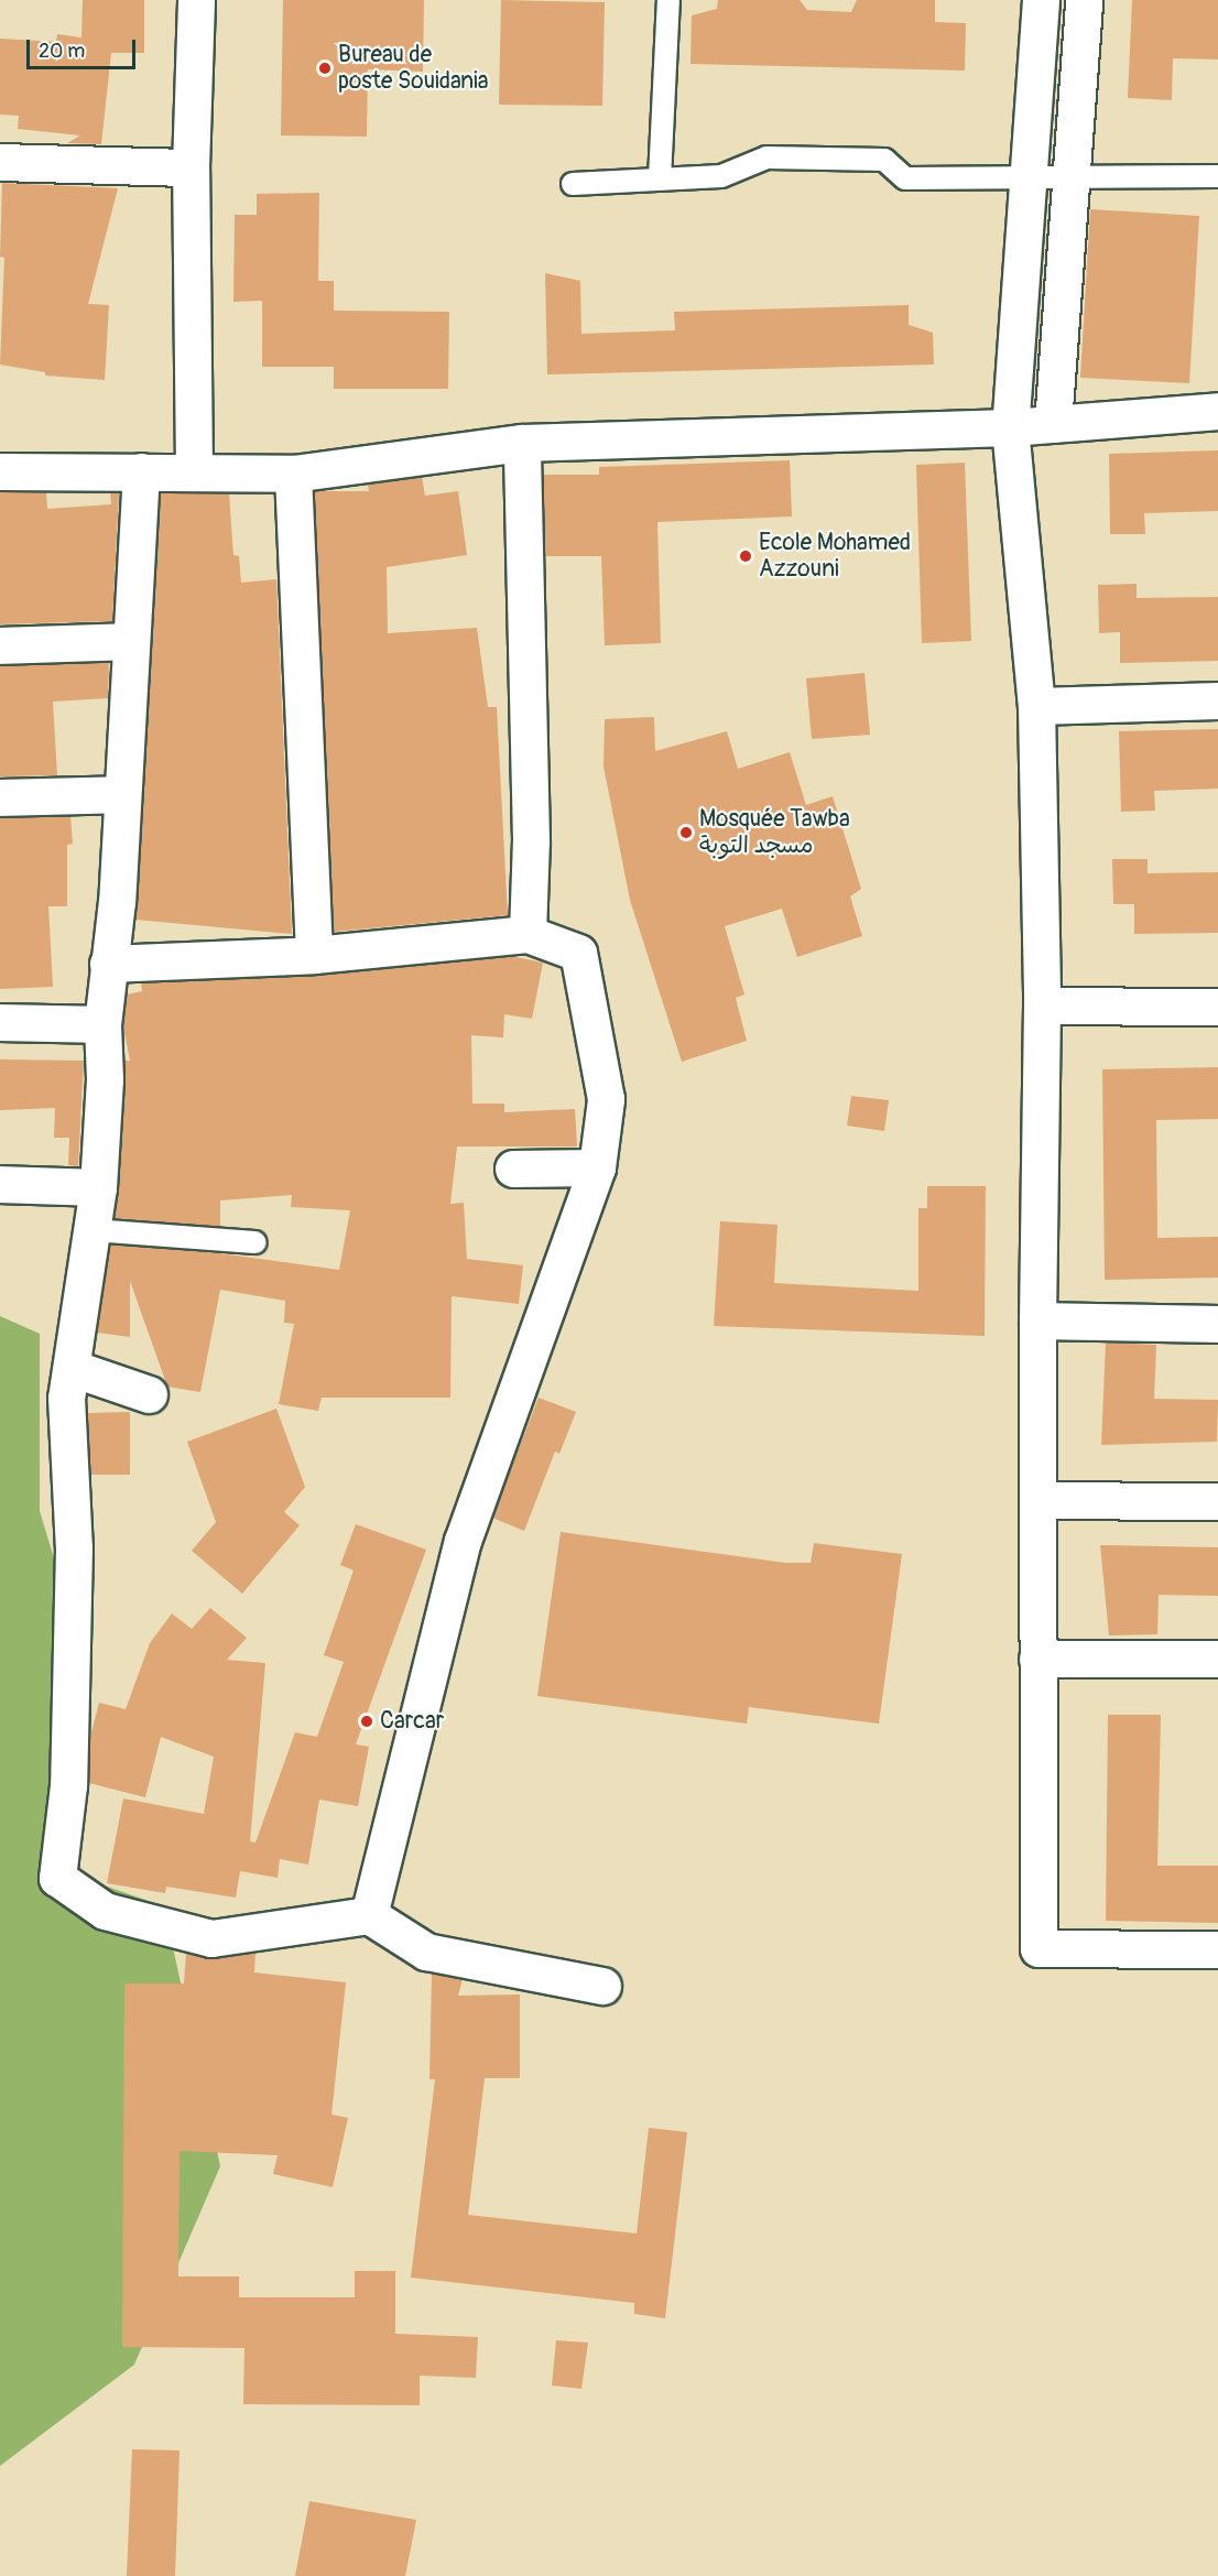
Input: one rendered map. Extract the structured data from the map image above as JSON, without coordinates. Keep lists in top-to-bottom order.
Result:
{
  "places": [
    "Bureau de poste Souidania",
    "Ecole Mohamed Azzouni",
    "Mosquée Tawba مسجد التوبة",
    "Carcar"
  ],
  "scale_bar": "20 m"
}
